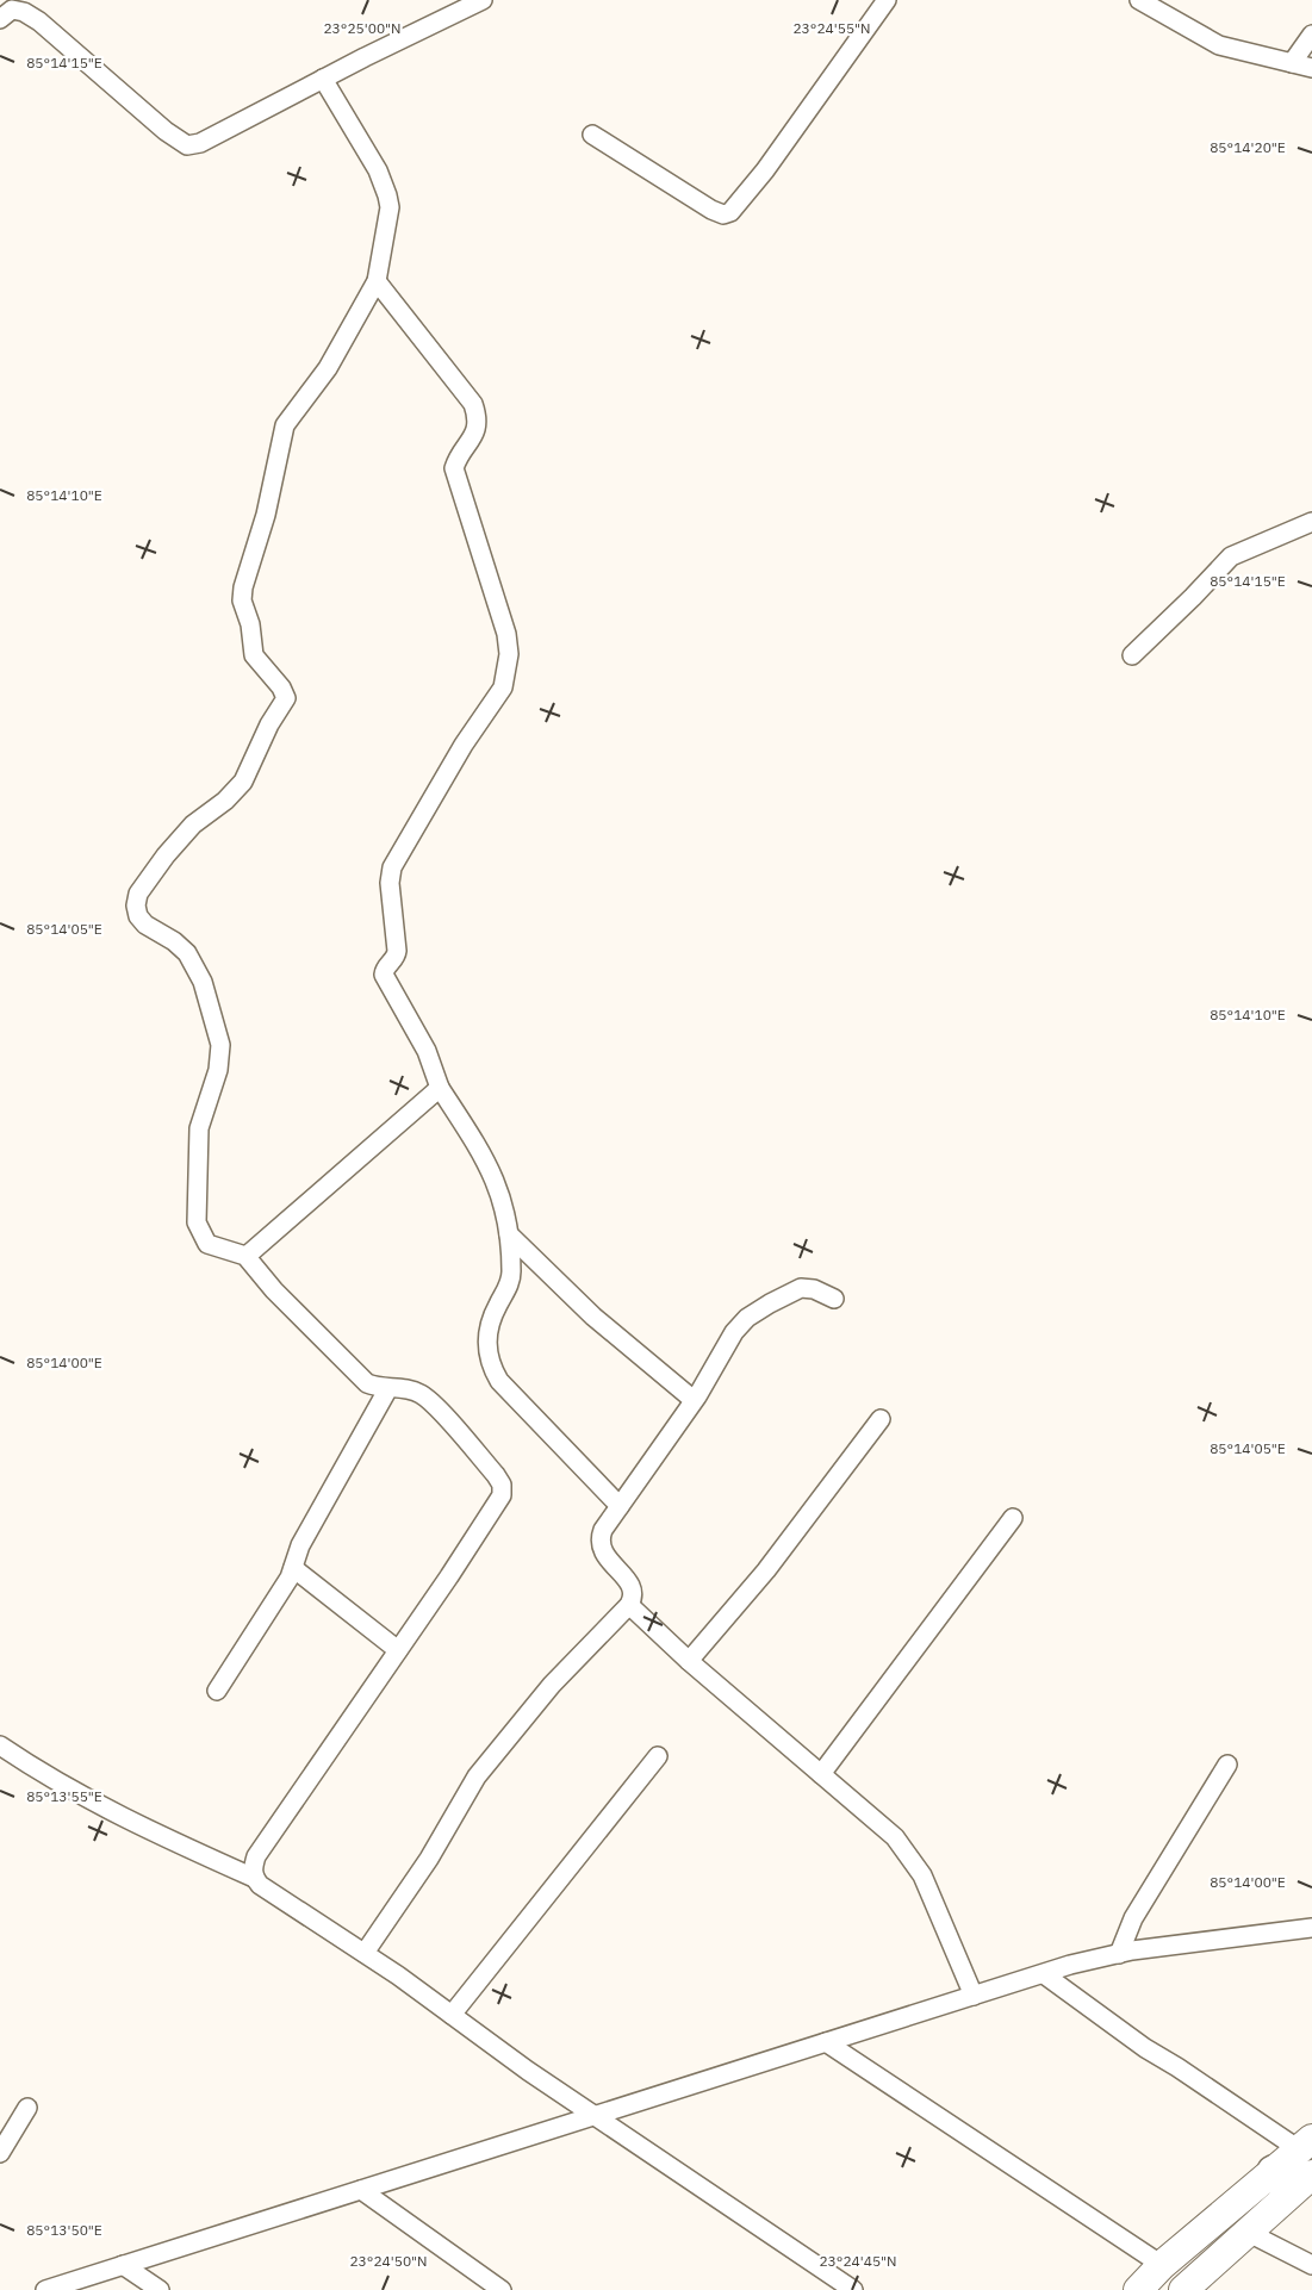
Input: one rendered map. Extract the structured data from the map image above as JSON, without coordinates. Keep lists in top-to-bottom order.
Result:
{
  "coordinates": [
    "23°25'00\"N",
    "23°24'55\"N",
    "85°14'15\"E",
    "85°14'20\"E",
    "85°14'10\"E",
    "85°14'05\"E",
    "85°14'00\"E",
    "85°13'55\"E",
    "85°13'50\"E",
    "23°24'50\"N",
    "23°24'45\"N"
  ]
}
